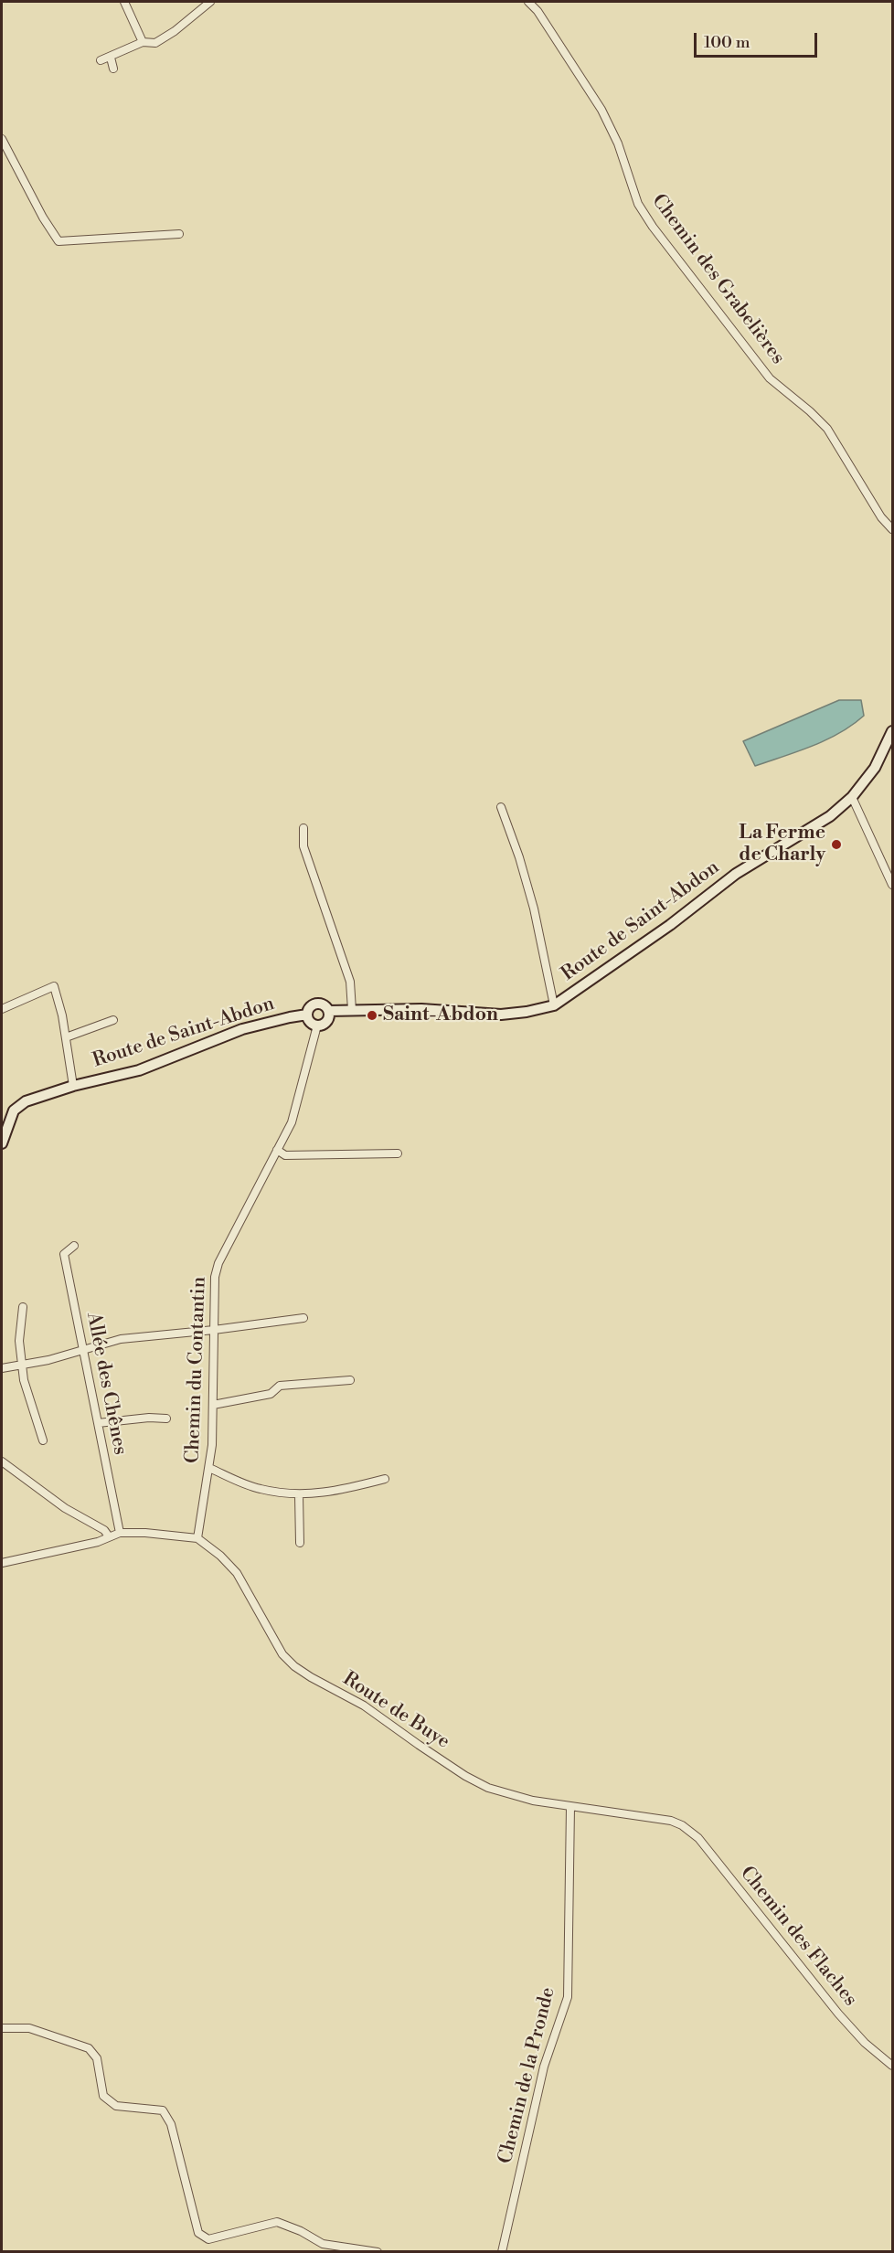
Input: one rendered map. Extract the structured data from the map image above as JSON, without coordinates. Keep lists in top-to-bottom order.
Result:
{
  "streets": {
    "main road": ["Route de Saint-Abdon"],
    "street": [
      "Chemin des Grabelières",
      "Chemin du Contantin",
      "Allée des Chênes",
      "Route de Buye",
      "Chemin des Flaches",
      "Chemin de la Pronde"
    ]
  },
  "crossings": [
    ["Route de Saint-Abdon", "Chemin du Contantin"],
    ["Chemin du Contantin", "Route de Buye"],
    ["Route de Buye", "Chemin des Flaches"],
    ["Route de Buye", "Chemin de la Pronde"]
  ],
  "places": ["La Ferme de Charly", "Saint-Abdon"],
  "scale_bar": "100 m"
}
